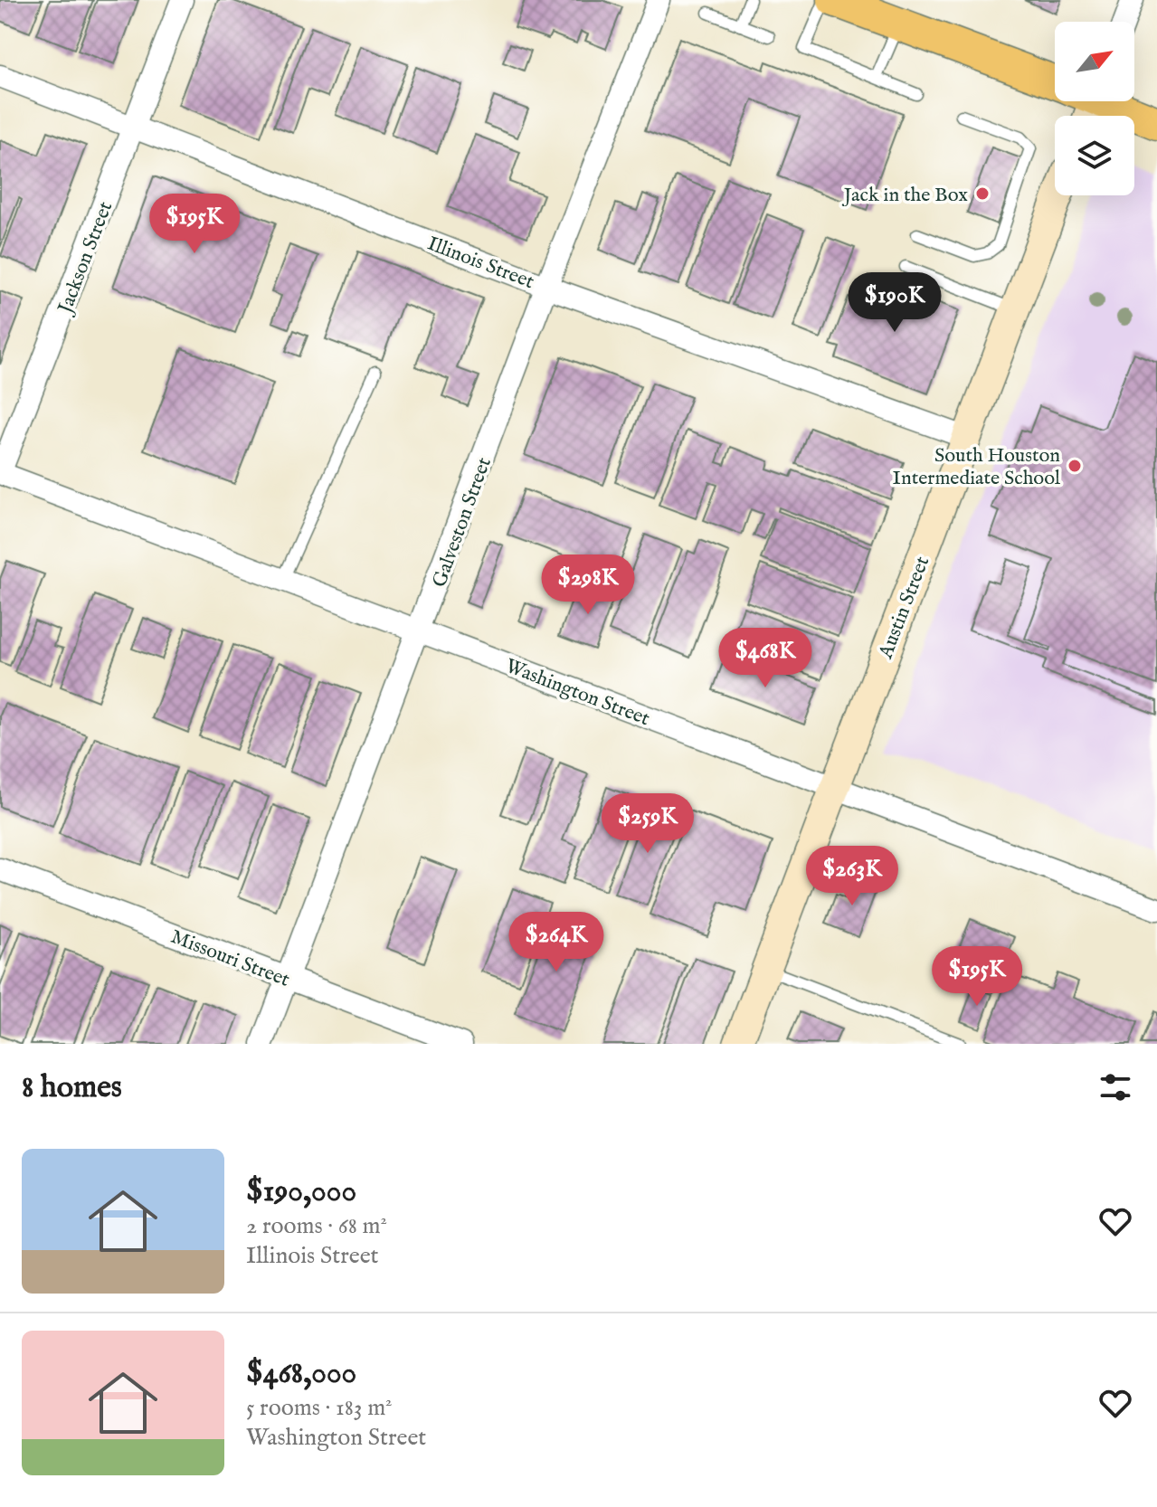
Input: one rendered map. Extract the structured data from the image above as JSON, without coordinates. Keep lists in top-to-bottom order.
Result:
{
  "streets": {
    "street": [
      "Jackson Street",
      "Illinois Street",
      "Galveston Street",
      "Austin Street",
      "Washington Street",
      "Missouri Street"
    ]
  },
  "crossings": [
    ["Jackson Street", "Illinois Street"],
    ["Jackson Street", "Washington Street"],
    ["Illinois Street", "Galveston Street"],
    ["Illinois Street", "Austin Street"],
    ["Galveston Street", "Washington Street"],
    ["Galveston Street", "Missouri Street"],
    ["Austin Street", "Washington Street"]
  ],
  "places": ["Jack in the Box", "South Houston Intermediate School"],
  "north": "top right",
  "page": {
    "price": [
      "$195K",
      "$190K",
      "$298K",
      "$468K",
      "$259K",
      "$263K",
      "$264K",
      "$195K"
    ],
    "heading": "8 homes",
    "list": [
      {
        "name": "$190,000",
        "note": "2 rooms · 68 m² · Illinois Street"
      },
      {
        "name": "$468,000",
        "note": "5 rooms · 183 m² · Washington Street"
      }
    ]
  }
}
